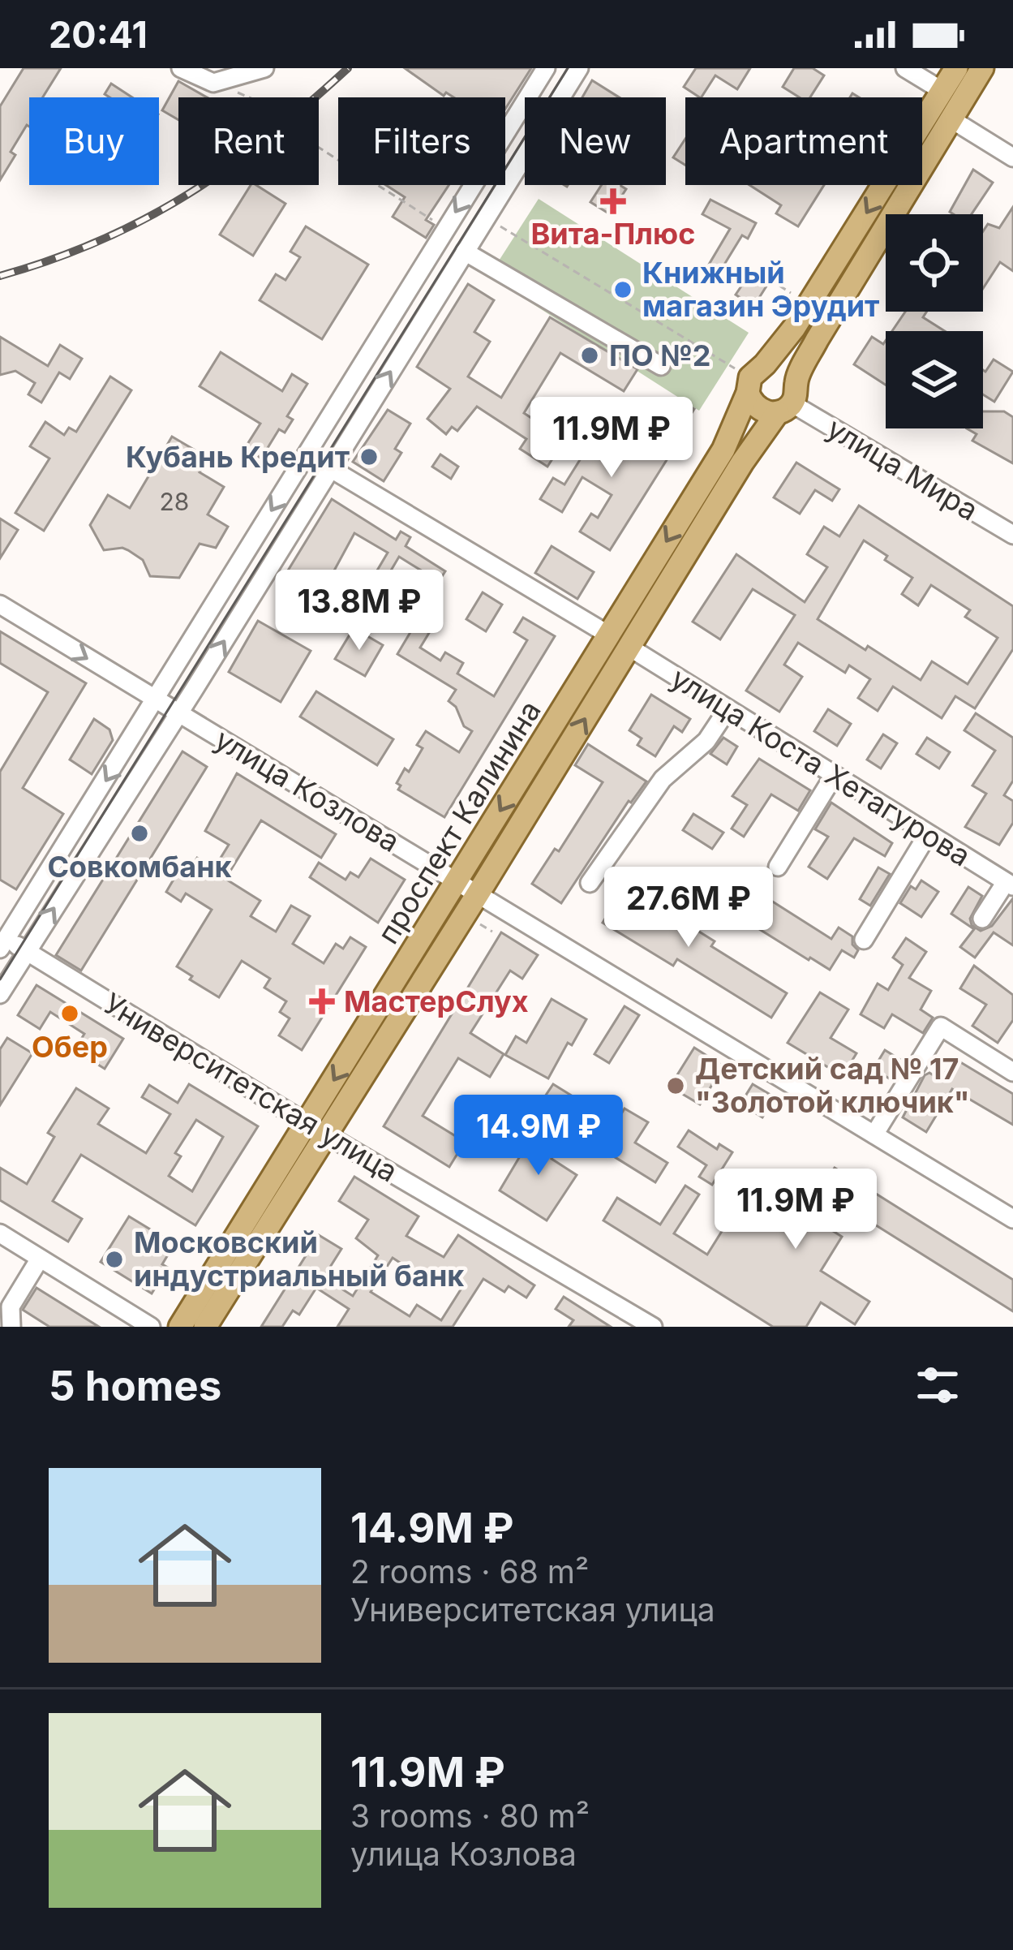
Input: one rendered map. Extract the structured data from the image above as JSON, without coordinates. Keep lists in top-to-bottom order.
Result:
{
  "streets": {
    "main road": ["проспект Калинина"],
    "street": [
      "улица Мира",
      "улица Коста Хетагурова",
      "улица Козлова",
      "Университетская улица"
    ]
  },
  "crossings": [
    ["улица Мира", "проспект Калинина"],
    ["улица Коста Хетагурова", "проспект Калинина"],
    ["улица Козлова", "проспект Калинина"],
    ["проспект Калинина", "Университетская улица"]
  ],
  "places": {
    "health": ["Вита-Плюс", "МастерСлух"],
    "other": [
      "Книжный магазин Эрудит",
      "ПО №2",
      "Кубань Кредит",
      "Совкомбанк",
      "Обер",
      "Детский сад № 17 \"Золотой ключик\"",
      "Московский индустриальный банк"
    ]
  },
  "house_numbers": ["28"],
  "page": {
    "status": "20:41",
    "chip": [
      "Buy",
      "Rent",
      "Filters",
      "New",
      "Apartment"
    ],
    "price": [
      "11.9M ₽",
      "13.8M ₽",
      "27.6M ₽",
      "14.9M ₽",
      "11.9M ₽"
    ],
    "heading": "5 homes",
    "list": [
      {
        "name": "14.9M ₽",
        "note": "2 rooms · 68 m² · Университетская улица"
      },
      {
        "name": "11.9M ₽",
        "note": "3 rooms · 80 m² · улица Козлова"
      }
    ]
  }
}
